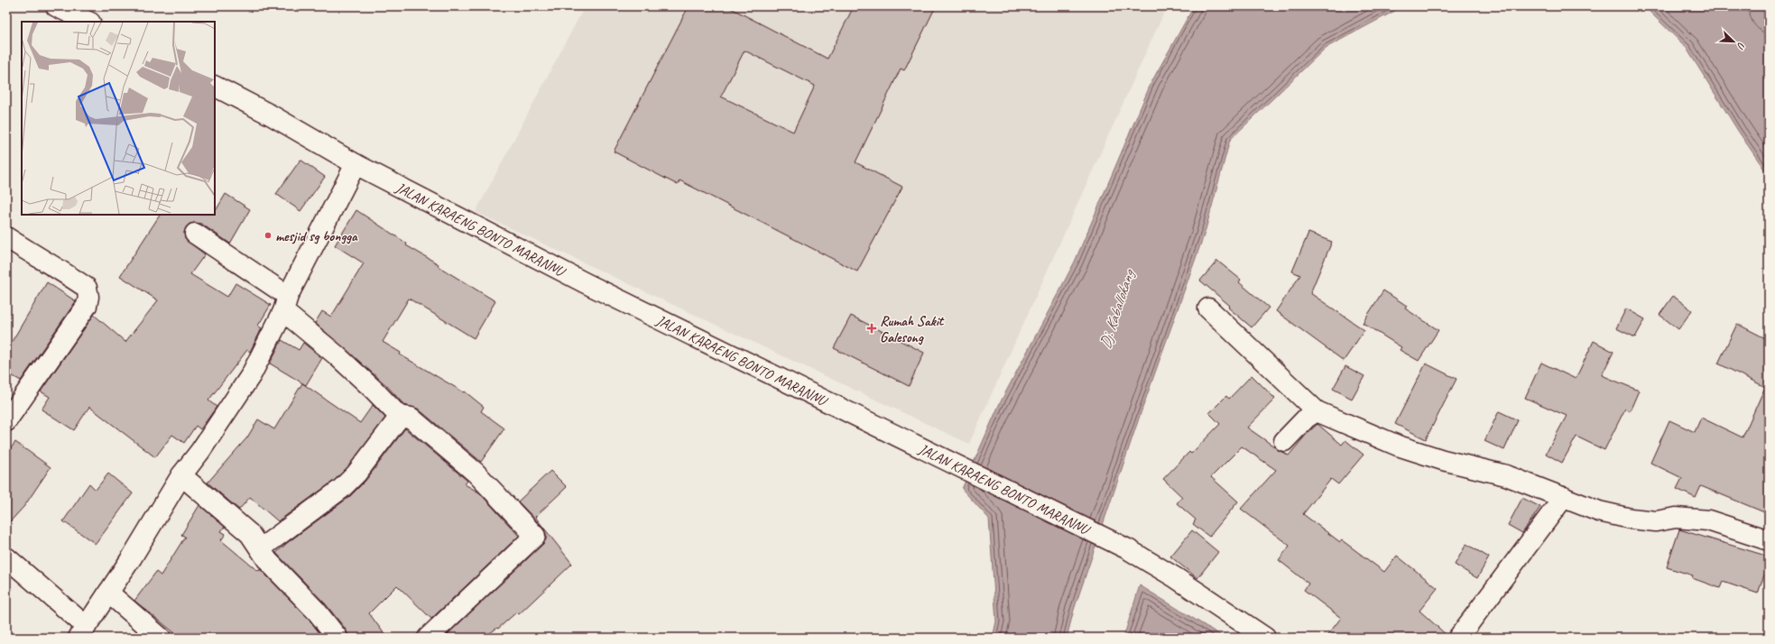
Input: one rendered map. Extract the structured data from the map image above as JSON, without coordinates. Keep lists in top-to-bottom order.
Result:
{
  "streets": {
    "street": ["JALAN KARAENG BONTO MARANNU"]
  },
  "water": ["Dj. Kaballokang"],
  "places": {
    "other": ["mesjid sg bongga"],
    "health": ["Rumah Sakit Galesong"]
  },
  "north": "bottom right"
}
